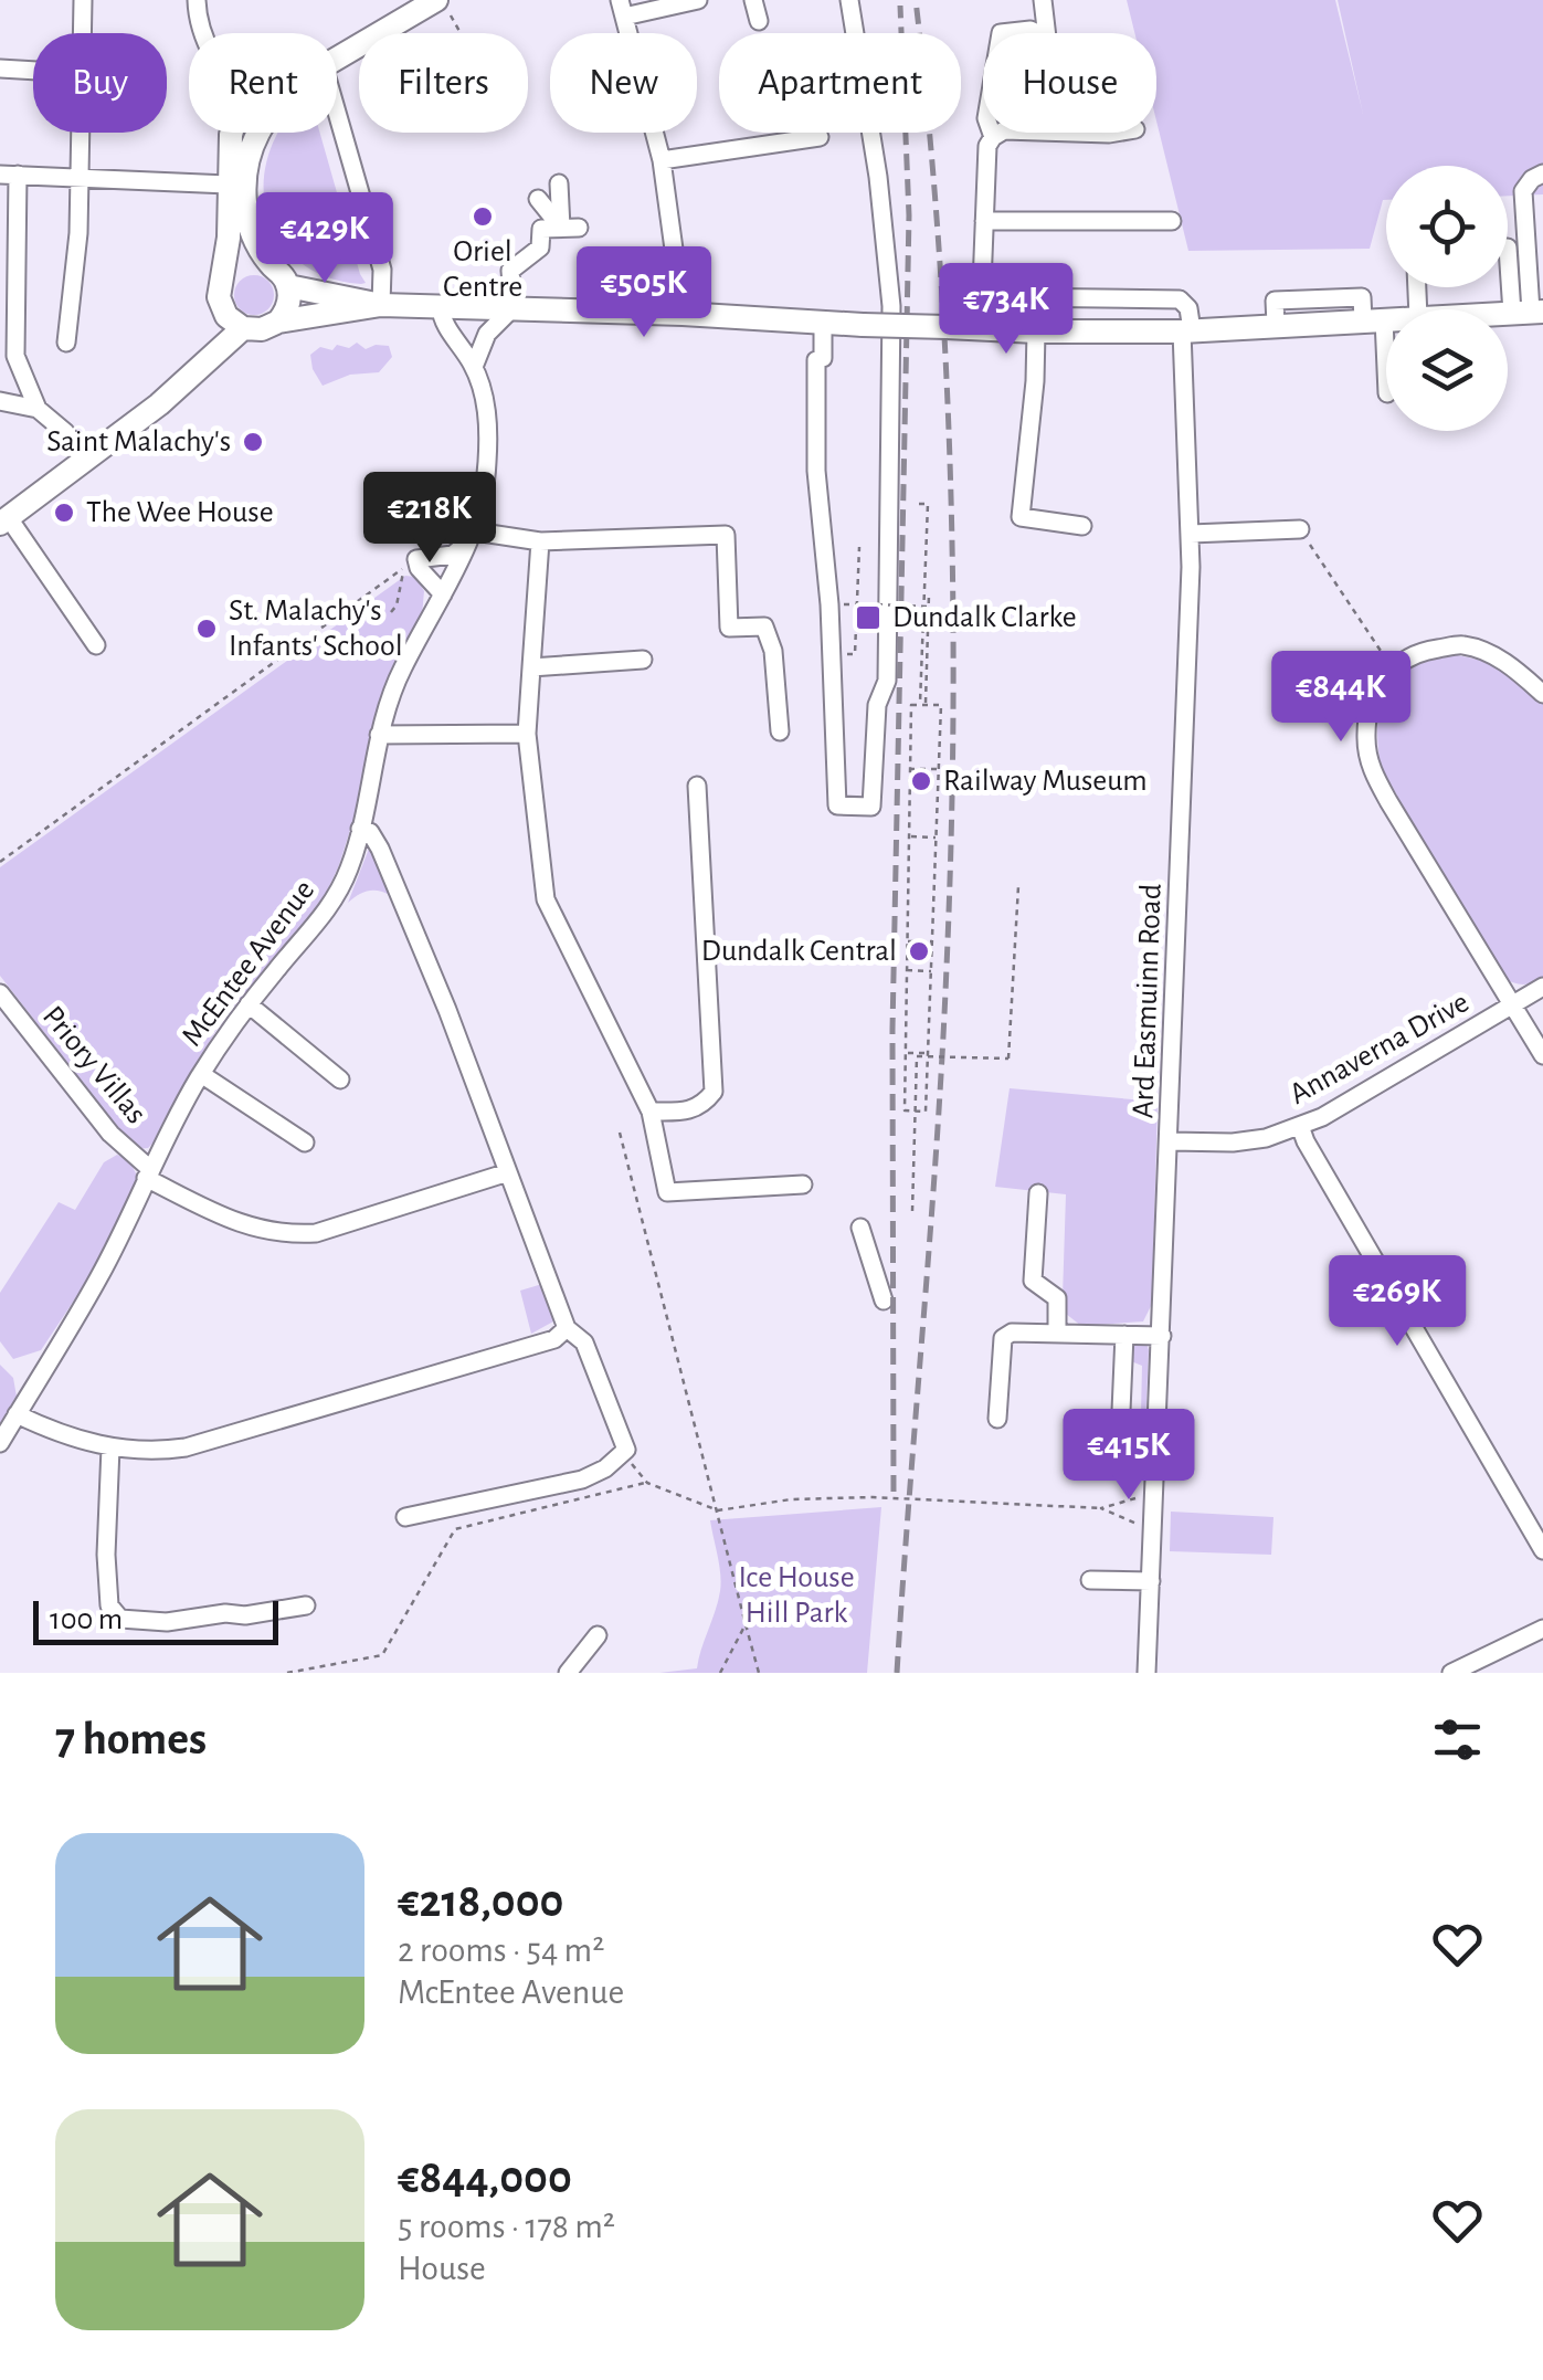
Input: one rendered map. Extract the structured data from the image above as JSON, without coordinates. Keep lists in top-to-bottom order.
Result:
{
  "streets": {
    "street": [
      "McEntee Avenue",
      "Ard Easmuinn Road",
      "Annaverna Drive",
      "Priory Villas"
    ]
  },
  "crossings": [
    ["McEntee Avenue", "Priory Villas"],
    ["Ard Easmuinn Road", "Annaverna Drive"]
  ],
  "parks": ["Ice House Hill Park"],
  "places": {
    "other": [
      "Oriel Centre",
      "Saint Malachy's",
      "The Wee House",
      "St. Malachy's Infants' School",
      "Railway Museum",
      "Dundalk Central"
    ],
    "transit": ["Dundalk Clarke"]
  },
  "scale_bar": "100 m",
  "page": {
    "chip": [
      "Buy",
      "Rent",
      "Filters",
      "New",
      "Apartment",
      "House"
    ],
    "price": [
      "€429K",
      "€505K",
      "€734K",
      "€218K",
      "€844K",
      "€269K",
      "€415K"
    ],
    "scale": "100 m",
    "heading": "7 homes",
    "list": [
      {
        "name": "€218,000",
        "note": "2 rooms · 54 m² · McEntee Avenue"
      },
      {
        "name": "€844,000",
        "note": "5 rooms · 178 m² · House"
      }
    ]
  }
}
